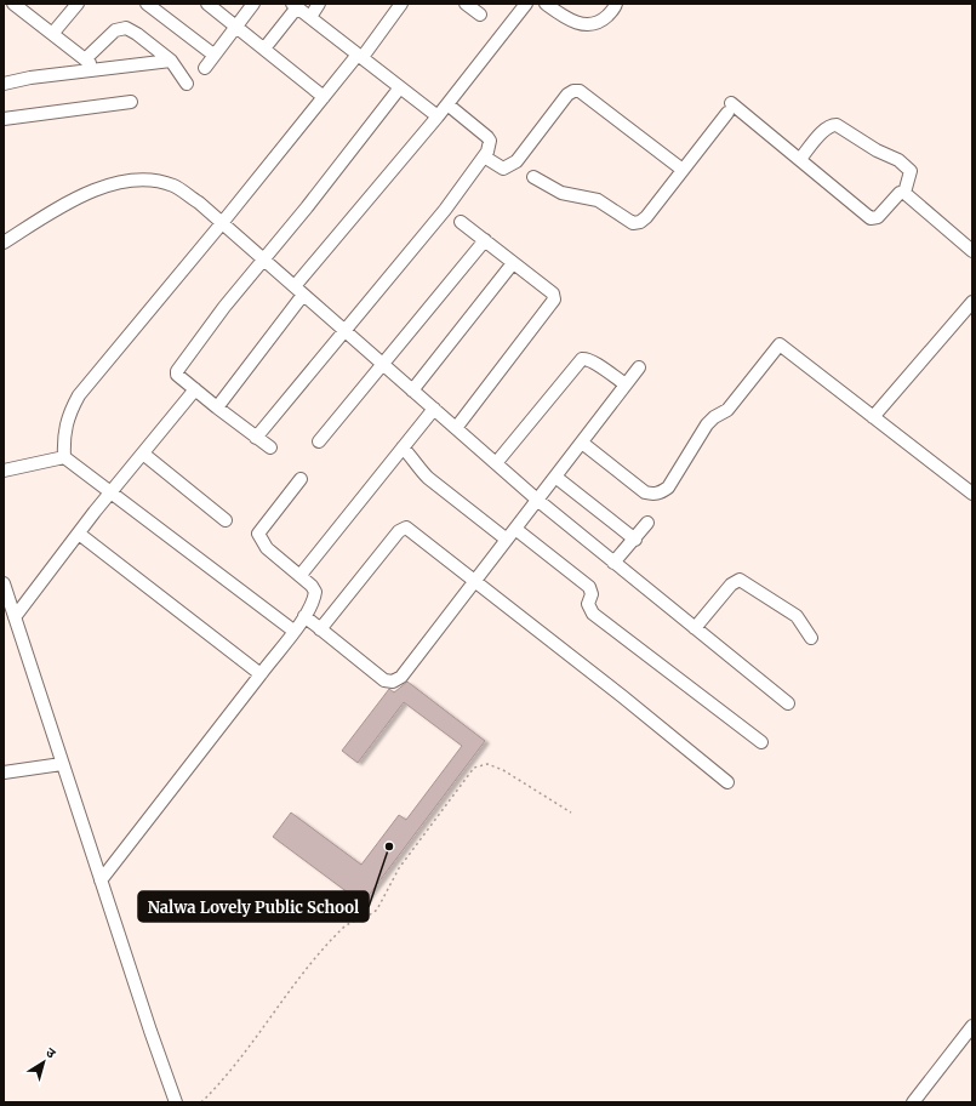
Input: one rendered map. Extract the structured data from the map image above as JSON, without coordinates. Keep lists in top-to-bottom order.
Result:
{
  "places": ["Nalwa Lovely Public School"],
  "north": "top right"
}
